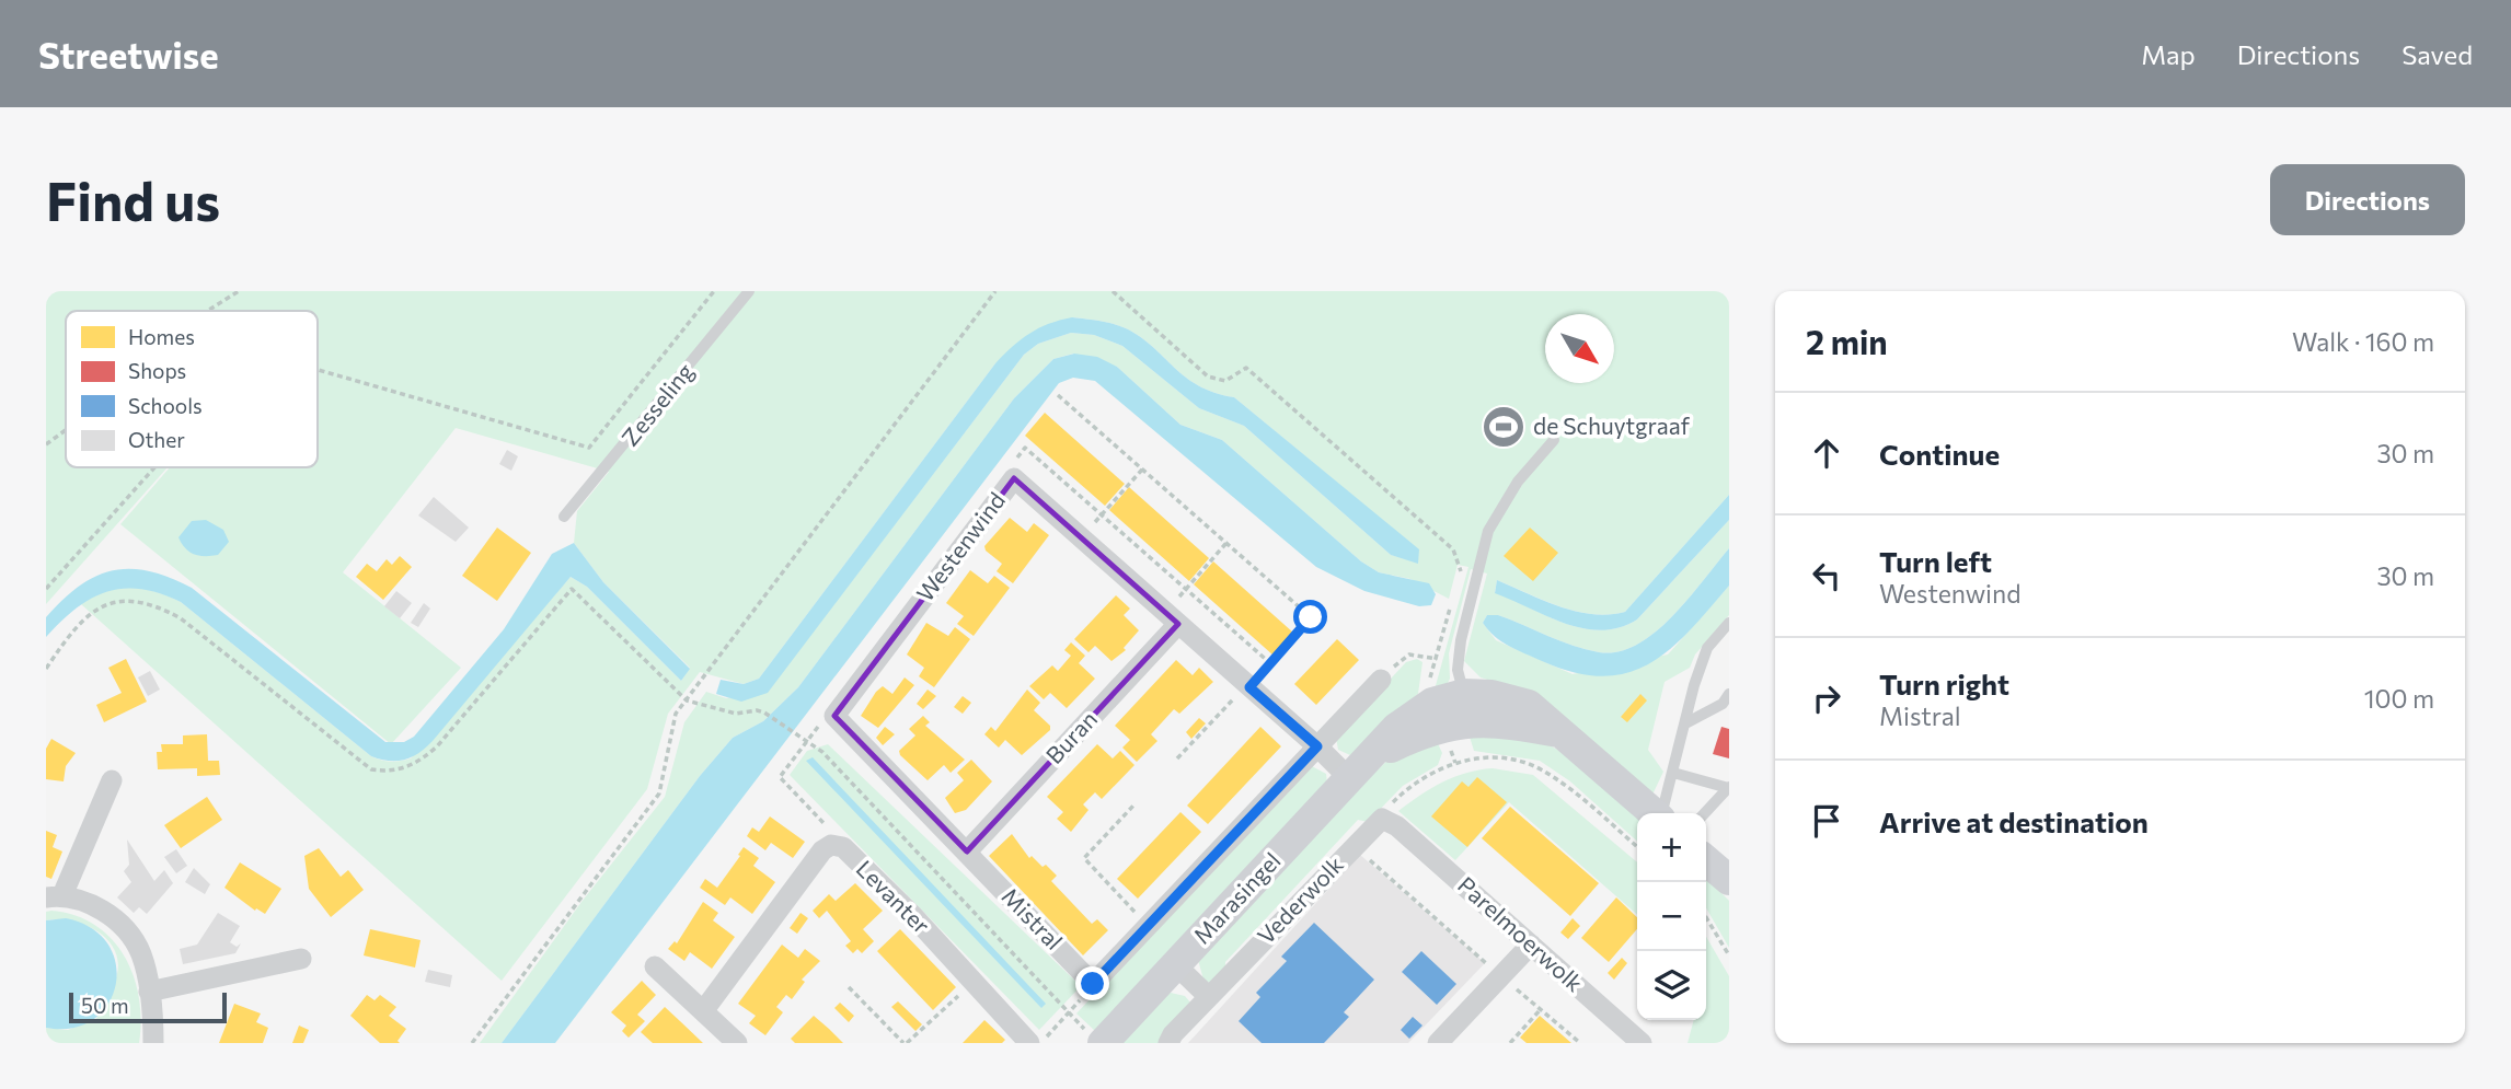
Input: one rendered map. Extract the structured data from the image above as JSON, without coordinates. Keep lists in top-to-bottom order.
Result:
{
  "streets": {
    "street": [
      "Westenwind",
      "Buran",
      "Levanter",
      "Marasingel",
      "Vederwolk",
      "Mistral",
      "Parelmoerwolk"
    ],
    "lane": ["Zesseling"]
  },
  "crossings": [
    ["Westenwind", "Buran"],
    ["Westenwind", "Marasingel"],
    ["Buran", "Mistral"],
    ["Vederwolk", "Parelmoerwolk"]
  ],
  "places": {
    "sports": ["de Schuytgraaf"]
  },
  "legend": [
    "Homes",
    "Shops",
    "Schools",
    "Other"
  ],
  "scale_bar": "50 m",
  "north": "bottom right",
  "page": {
    "header": "Streetwise",
    "nav": ["Map", "Directions", "Saved"],
    "buttons": "Directions",
    "title": "Find us",
    "heading": ["2 min", "Walk · 160 m"],
    "list": [
      ["Continue", "30 m"],
      ["Turn left", "Westenwind", "30 m"],
      ["Turn right", "Mistral", "100 m"],
      "Arrive at destination"
    ],
    "map_buttons": ["+", "−"],
    "scale": "50 m"
  }
}
